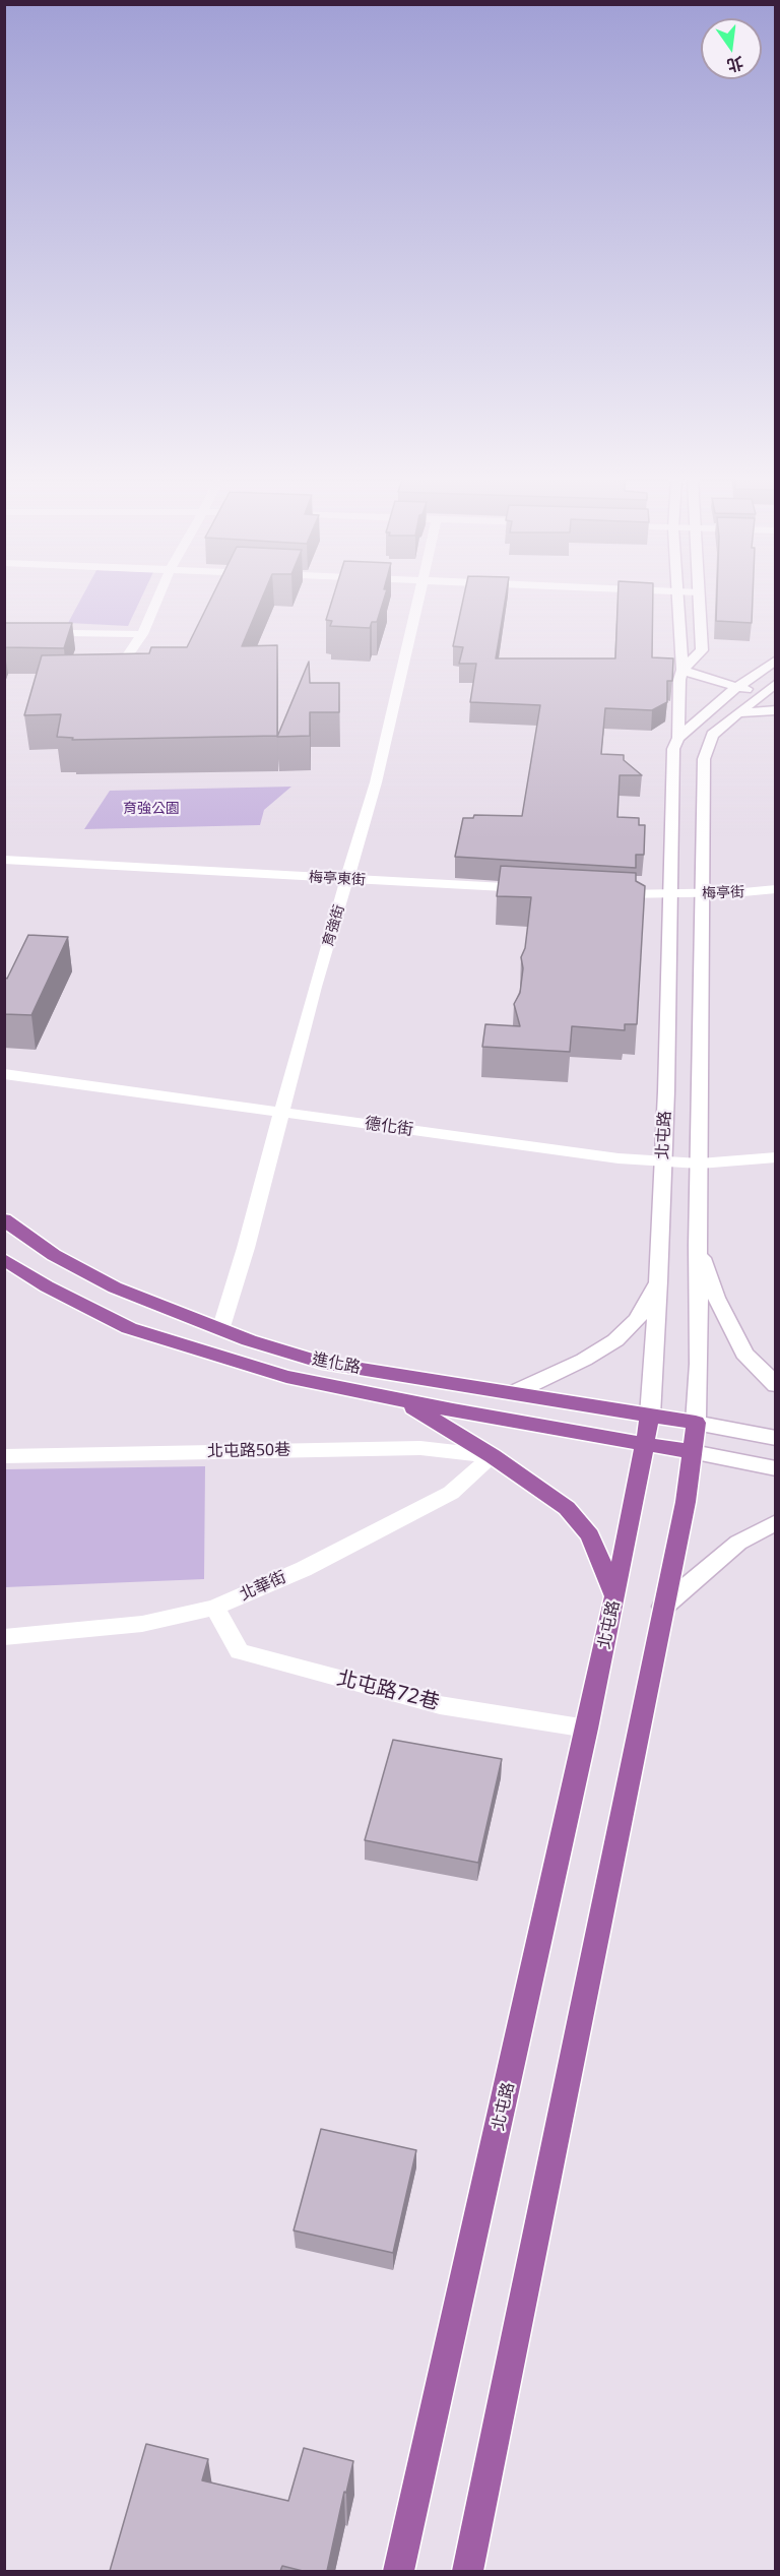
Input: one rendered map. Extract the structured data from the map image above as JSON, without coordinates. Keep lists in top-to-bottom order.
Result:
{
  "streets": {
    "main road": ["北屯路", "進化路"],
    "street": [
      "梅亭東街",
      "梅亭街",
      "育強街",
      "德化街",
      "北屯路50巷",
      "北華街",
      "北屯路72巷"
    ]
  },
  "crossings": [
    ["梅亭東街", "育強街"],
    ["梅亭街", "北屯路"],
    ["育強街", "德化街"],
    ["育強街", "進化路"],
    ["德化街", "北屯路"],
    ["北屯路", "進化路"],
    ["北屯路", "北屯路72巷"],
    ["北屯路50巷", "北華街"],
    ["北華街", "北屯路72巷"]
  ],
  "parks": ["育強公園"],
  "north": "bottom"
}
